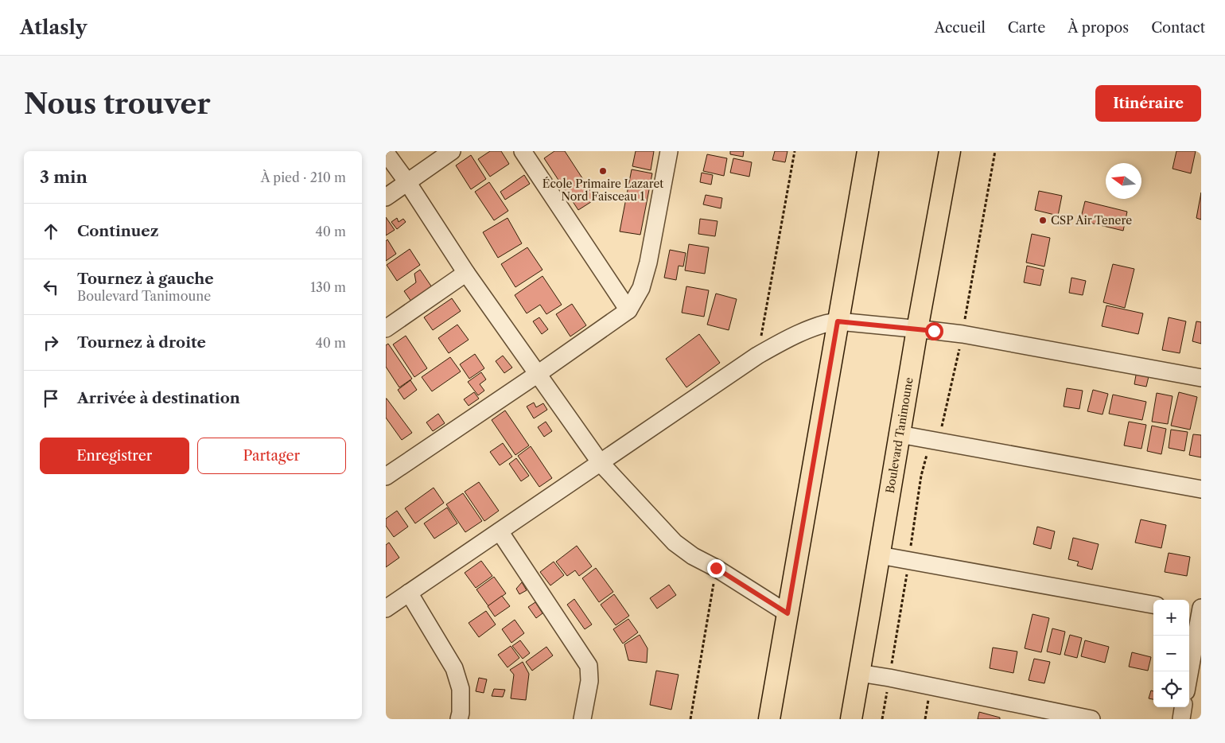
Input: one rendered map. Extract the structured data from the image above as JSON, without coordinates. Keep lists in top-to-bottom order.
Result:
{
  "streets": {
    "main road": ["Boulevard Tanimoune"]
  },
  "places": ["École Primaire Lazaret Nord Faisceau 1", "CSP Air Tenere"],
  "north": "left",
  "page": {
    "header": "Atlasly",
    "nav": [
      "Accueil",
      "Carte",
      "À propos",
      "Contact"
    ],
    "buttons": [
      "Itinéraire",
      ["Enregistrer", "Partager"]
    ],
    "title": "Nous trouver",
    "heading": ["3 min", "À pied · 210 m"],
    "list": [
      ["Continuez", "40 m"],
      ["Tournez à gauche", "Boulevard Tanimoune", "130 m"],
      ["Tournez à droite", "40 m"],
      "Arrivée à destination"
    ],
    "map_buttons": ["+", "−"]
  }
}
